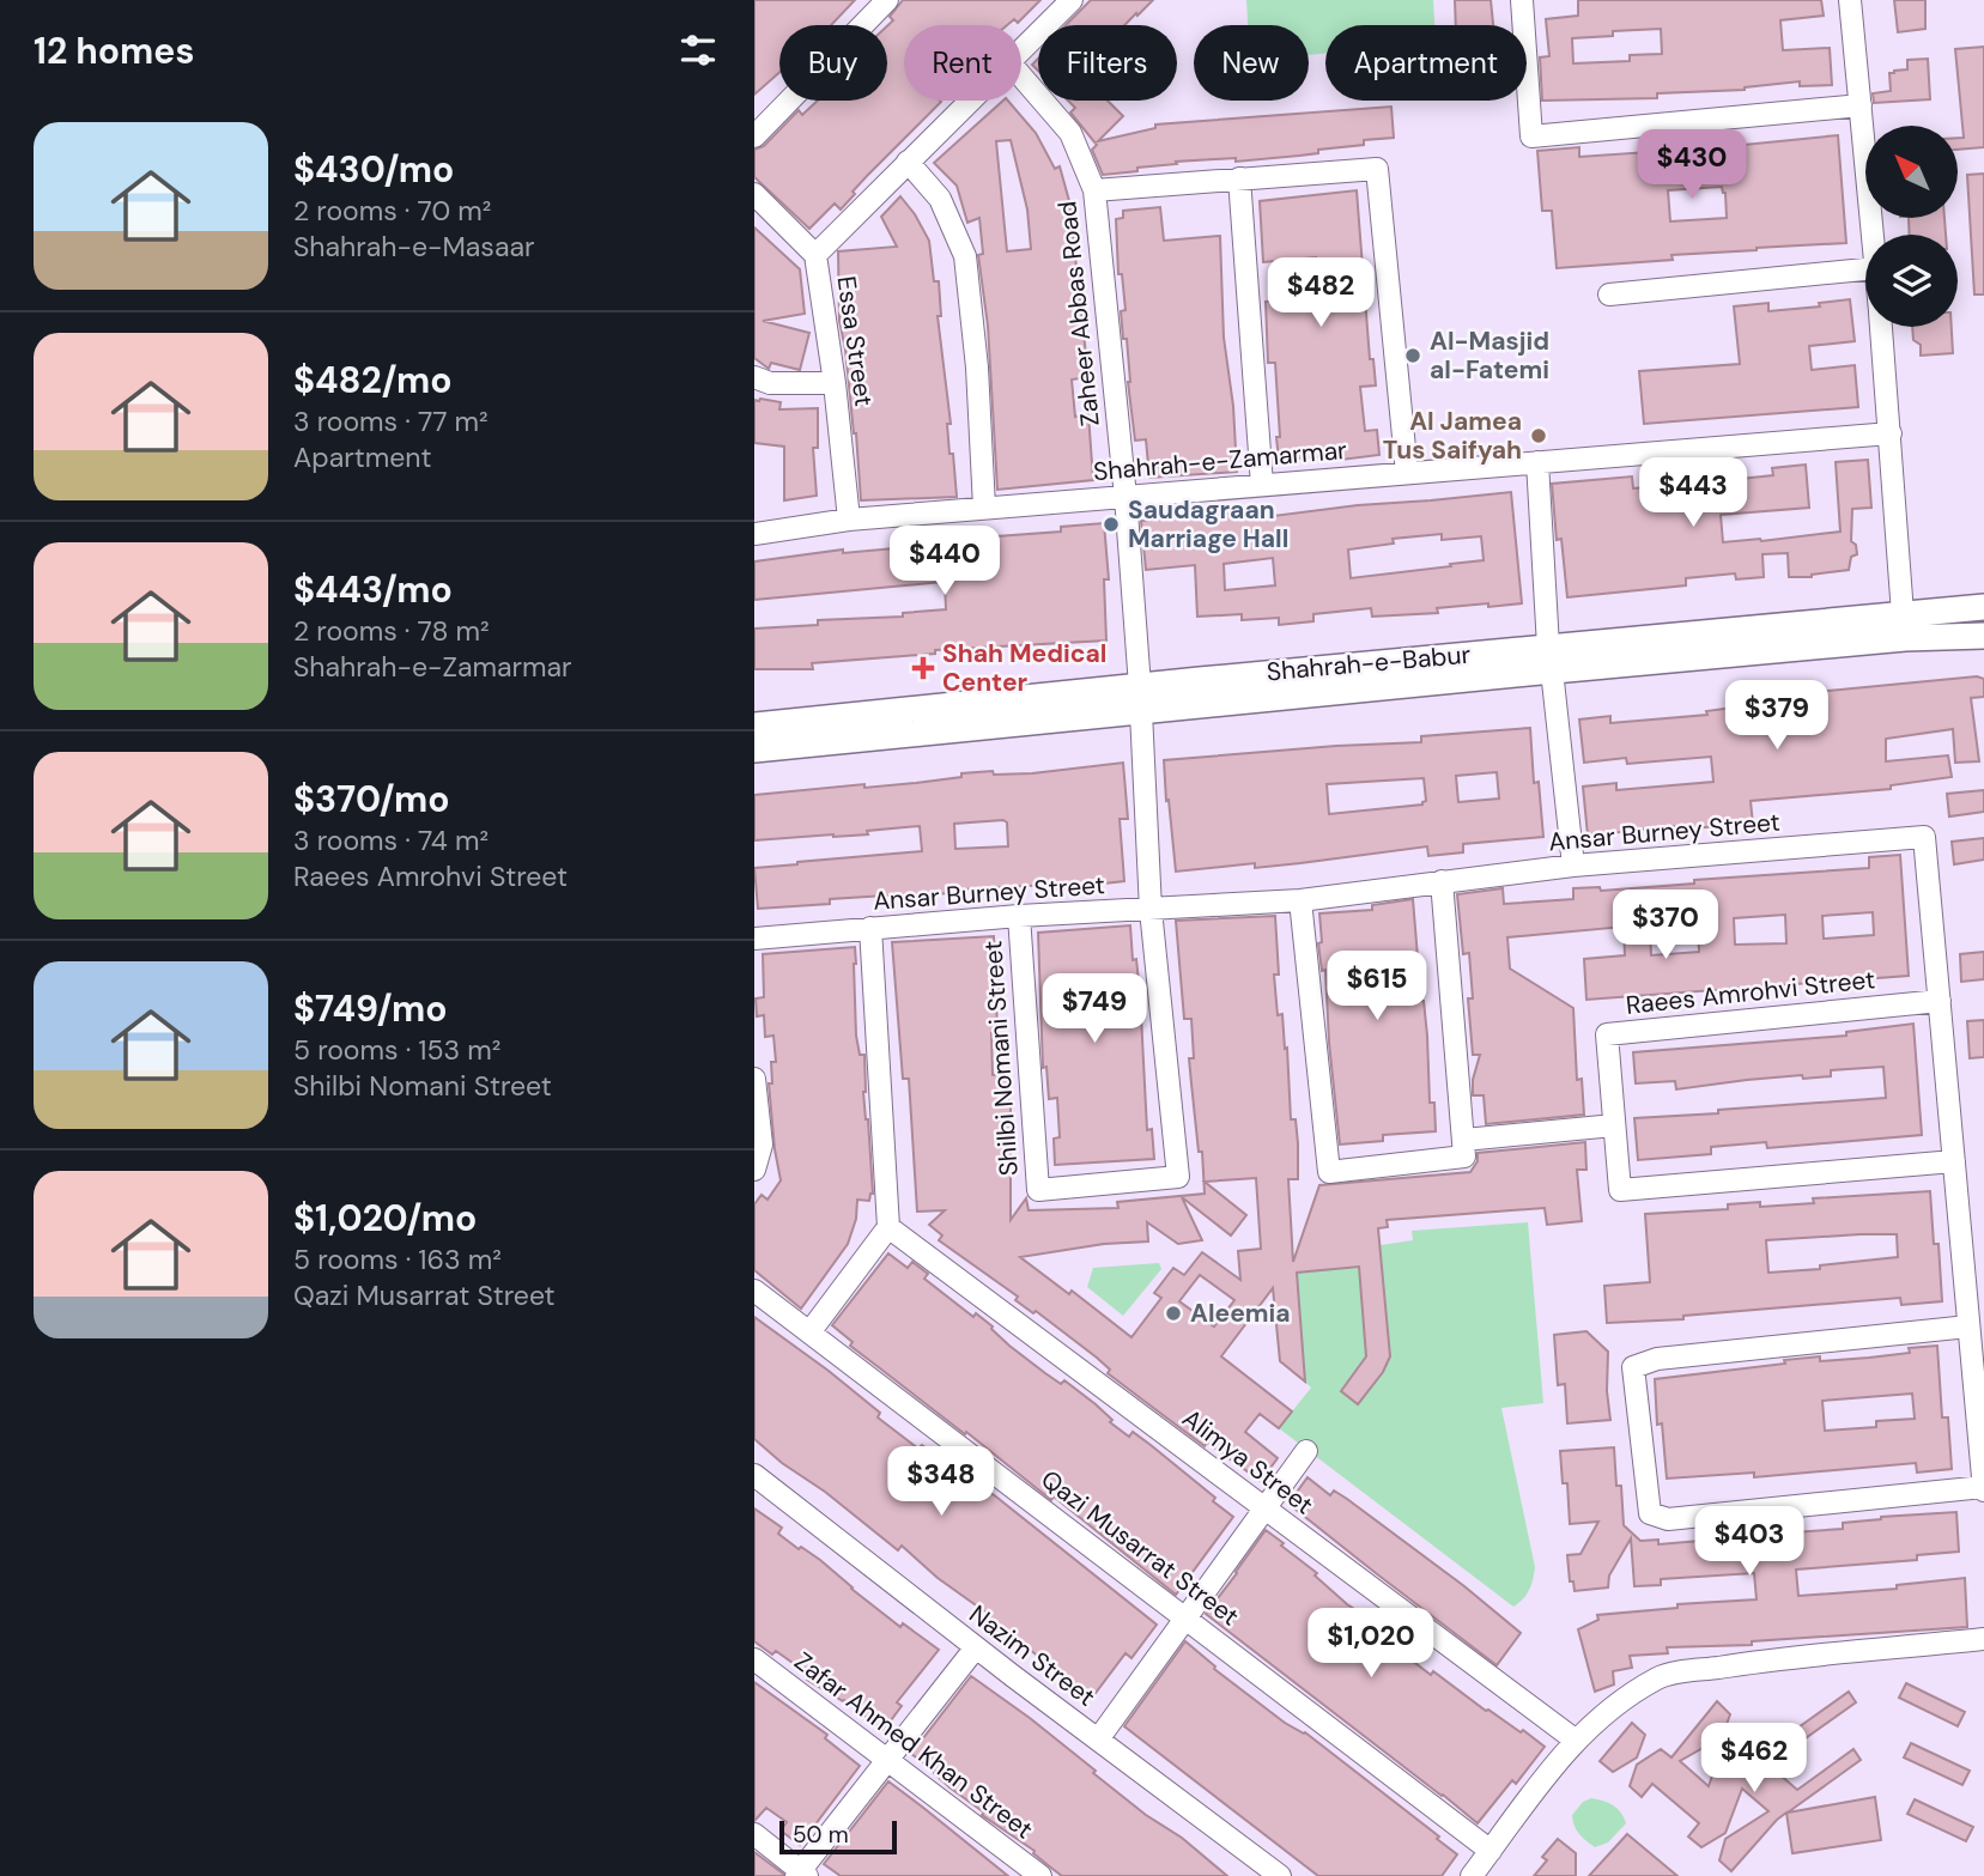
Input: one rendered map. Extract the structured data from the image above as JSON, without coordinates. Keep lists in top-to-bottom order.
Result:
{
  "streets": {
    "main road": ["Shahrah-e-Babur"],
    "street": [
      "Zaheer Abbas Road",
      "Essa Street",
      "Shahrah-e-Zamarmar",
      "Ansar Burney Street",
      "Raees Amrohvi Street",
      "Shilbi Nomani Street",
      "Alimya Street",
      "Qazi Musarrat Street",
      "Nazim Street",
      "Zafar Ahmed Khan Street"
    ]
  },
  "crossings": [
    ["Zaheer Abbas Road", "Shahrah-e-Zamarmar"],
    ["Zaheer Abbas Road", "Shahrah-e-Babur"],
    ["Essa Street", "Shahrah-e-Zamarmar"],
    ["Ansar Burney Street", "Raees Amrohvi Street"],
    ["Ansar Burney Street", "Shilbi Nomani Street"]
  ],
  "places": {
    "other": [
      "Al-Masjid al-Fatemi",
      "Al Jamea Tus Saifyah",
      "Saudagraan Marriage Hall",
      "Aleemia"
    ],
    "health": ["Shah Medical Center"]
  },
  "scale_bar": "50 m",
  "north": "top left",
  "page": {
    "heading": "12 homes",
    "chip": [
      "Buy",
      "Rent",
      "Filters",
      "New",
      "Apartment"
    ],
    "list": [
      {
        "name": "$430/mo",
        "note": "2 rooms · 70 m² · Shahrah-e-Masaar"
      },
      {
        "name": "$482/mo",
        "note": "3 rooms · 77 m² · Apartment"
      },
      {
        "name": "$443/mo",
        "note": "2 rooms · 78 m² · Shahrah-e-Zamarmar"
      },
      {
        "name": "$370/mo",
        "note": "3 rooms · 74 m² · Raees Amrohvi Street"
      },
      {
        "name": "$749/mo",
        "note": "5 rooms · 153 m² · Shilbi Nomani Street"
      },
      {
        "name": "$1,020/mo",
        "note": "5 rooms · 163 m² · Qazi Musarrat Street"
      }
    ],
    "price": [
      "$430",
      "$482",
      "$443",
      "$440",
      "$379",
      "$370",
      "$615",
      "$749",
      "$348",
      "$403",
      "$1,020",
      "$462"
    ],
    "scale": "50 m"
  }
}
